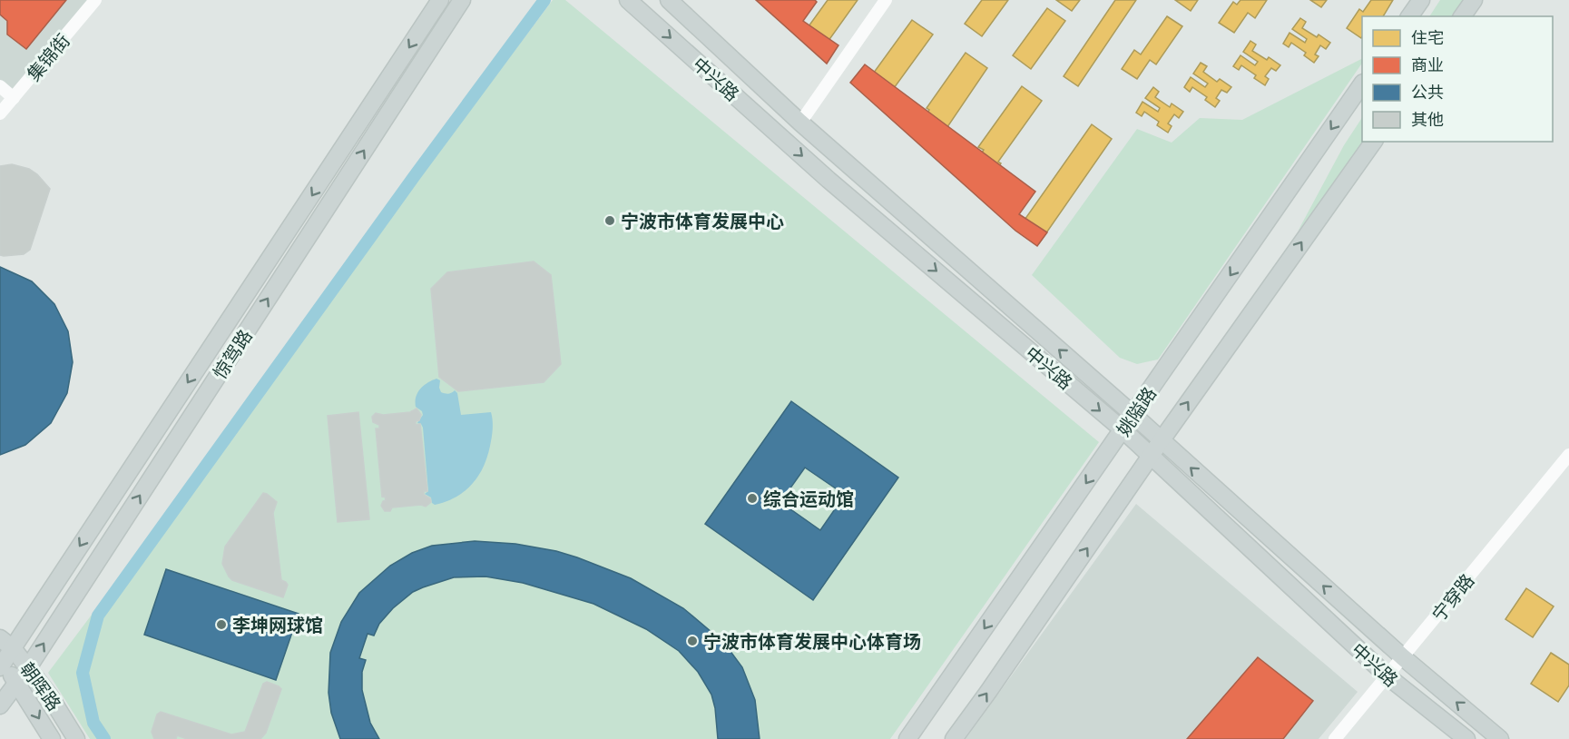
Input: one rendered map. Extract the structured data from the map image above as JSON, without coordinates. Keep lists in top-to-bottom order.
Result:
{
  "streets": {
    "main road": [
      "中兴路",
      "惊驾路",
      "姚隘路",
      "朝晖路"
    ],
    "street": ["集锦街", "宁穿路"]
  },
  "crossings": [
    ["中兴路", "姚隘路"],
    ["中兴路", "宁穿路"],
    ["惊驾路", "朝晖路"]
  ],
  "places": [
    "宁波市体育发展中心",
    "综合运动馆",
    "李坤网球馆",
    "宁波市体育发展中心体育场"
  ],
  "legend": [
    "住宅",
    "商业",
    "公共",
    "其他"
  ]
}
